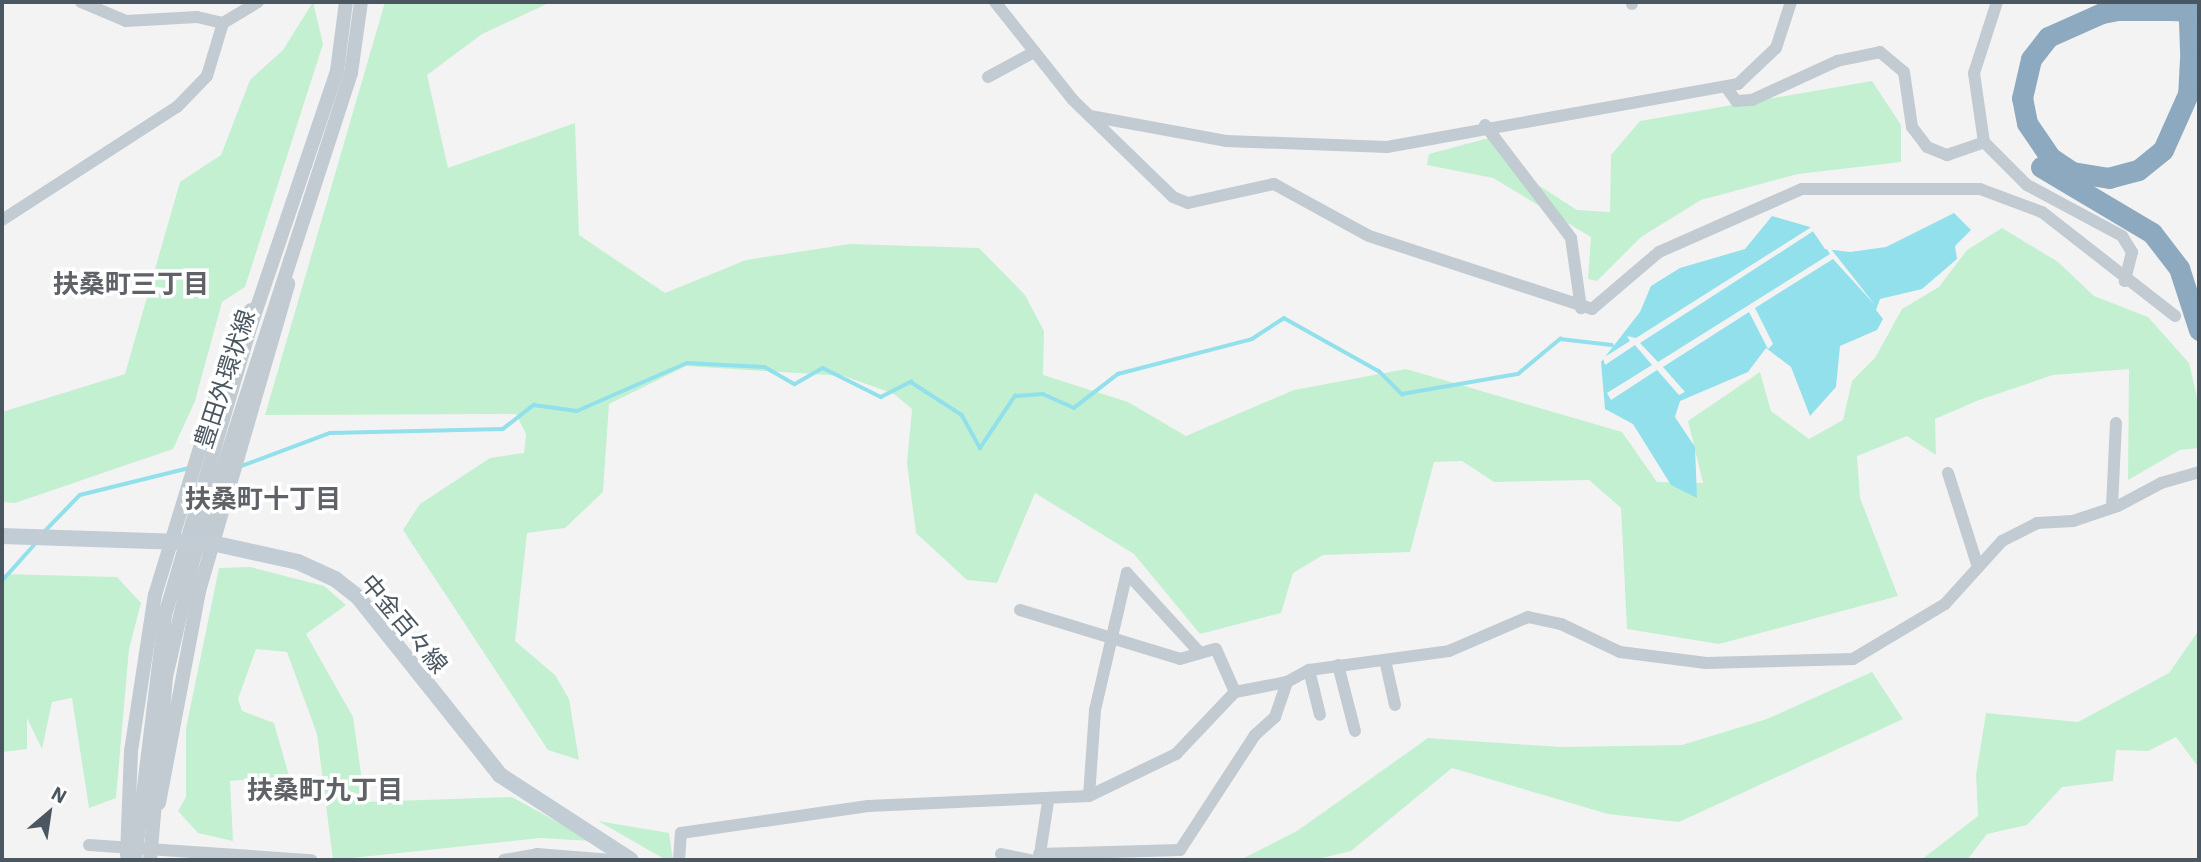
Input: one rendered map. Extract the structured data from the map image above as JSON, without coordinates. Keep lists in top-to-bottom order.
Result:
{
  "streets": {
    "main road": ["中金百々線"],
    "street": ["豊田外環状線"]
  },
  "districts": ["扶桑町三丁目", "扶桑町十丁目", "扶桑町九丁目"],
  "north": "top right"
}
